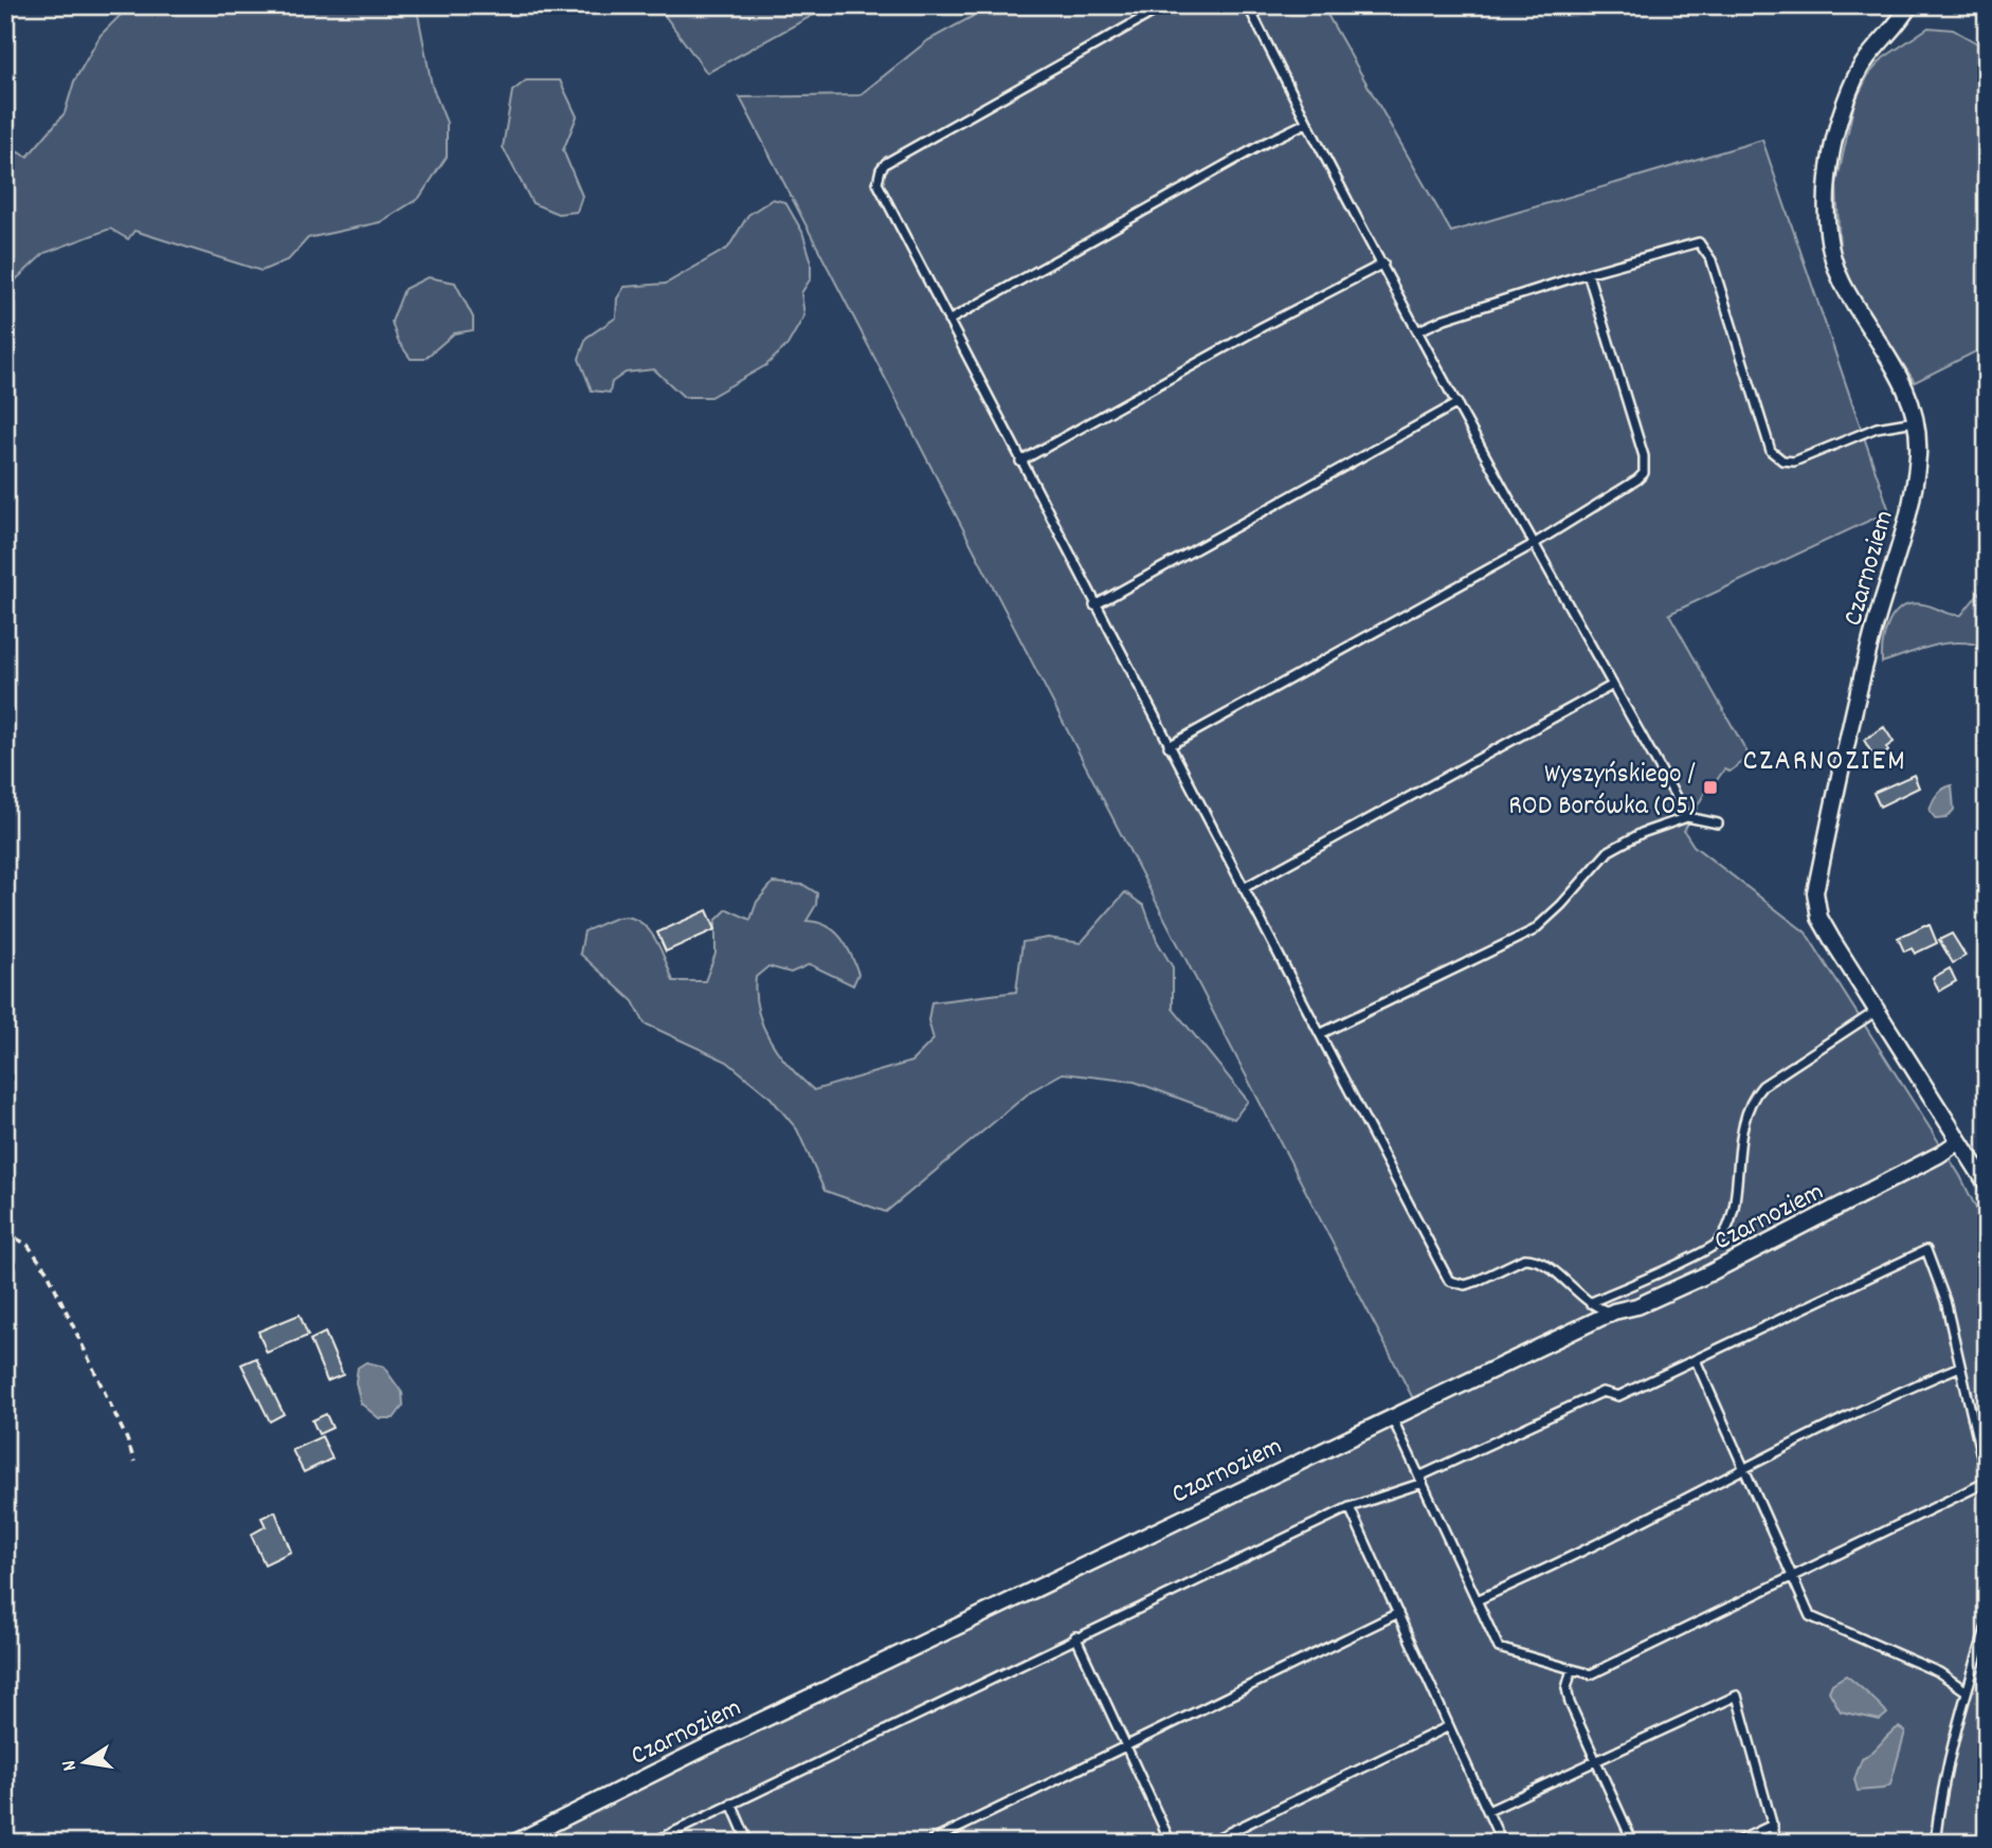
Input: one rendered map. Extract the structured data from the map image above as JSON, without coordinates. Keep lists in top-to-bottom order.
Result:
{
  "streets": {
    "street": ["Czarnoziem"]
  },
  "districts": ["CZARNOZIEM"],
  "places": {
    "transit": ["Wyszyńskiego / ROD Borówka (05)"]
  },
  "north": "left"
}
